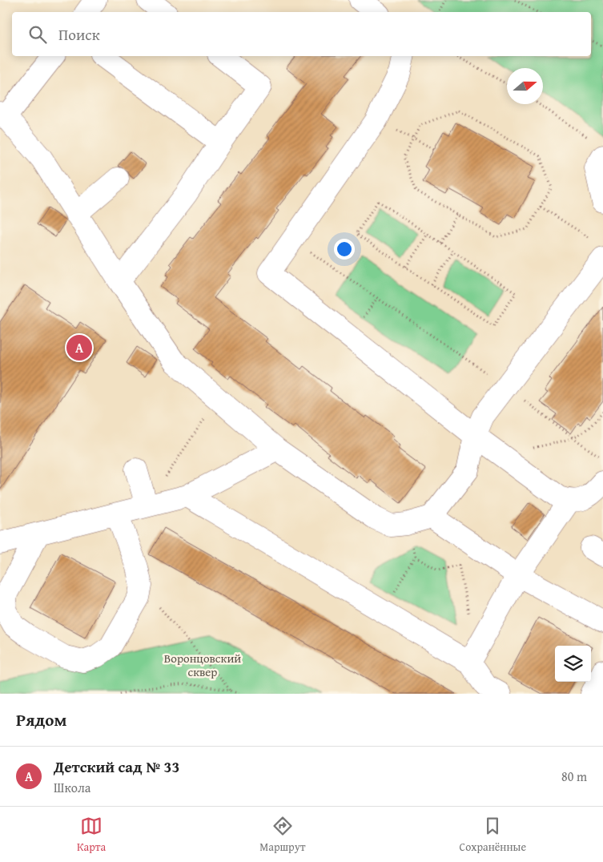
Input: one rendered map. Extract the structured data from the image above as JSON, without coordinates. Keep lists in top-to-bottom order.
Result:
{
  "parks": ["Воронцовский сквер"],
  "north": "right",
  "page": {
    "search": "Поиск",
    "pins": "A",
    "heading": "Рядом",
    "list": [
      {
        "mark": "A",
        "name": "Детский сад № 33",
        "note": "Школа",
        "value": "80 m"
      }
    ],
    "nav": ["Карта", "Маршрут", "Сохранённые"]
  }
}
